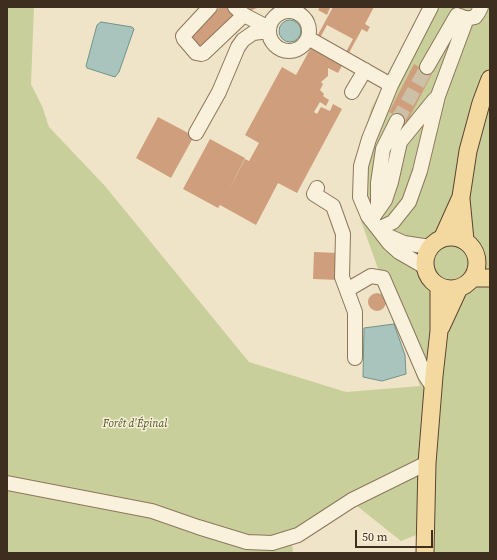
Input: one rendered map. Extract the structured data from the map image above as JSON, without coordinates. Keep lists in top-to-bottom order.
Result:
{
  "parks": ["Forêt d'Épinal"],
  "scale_bar": "50 m"
}
